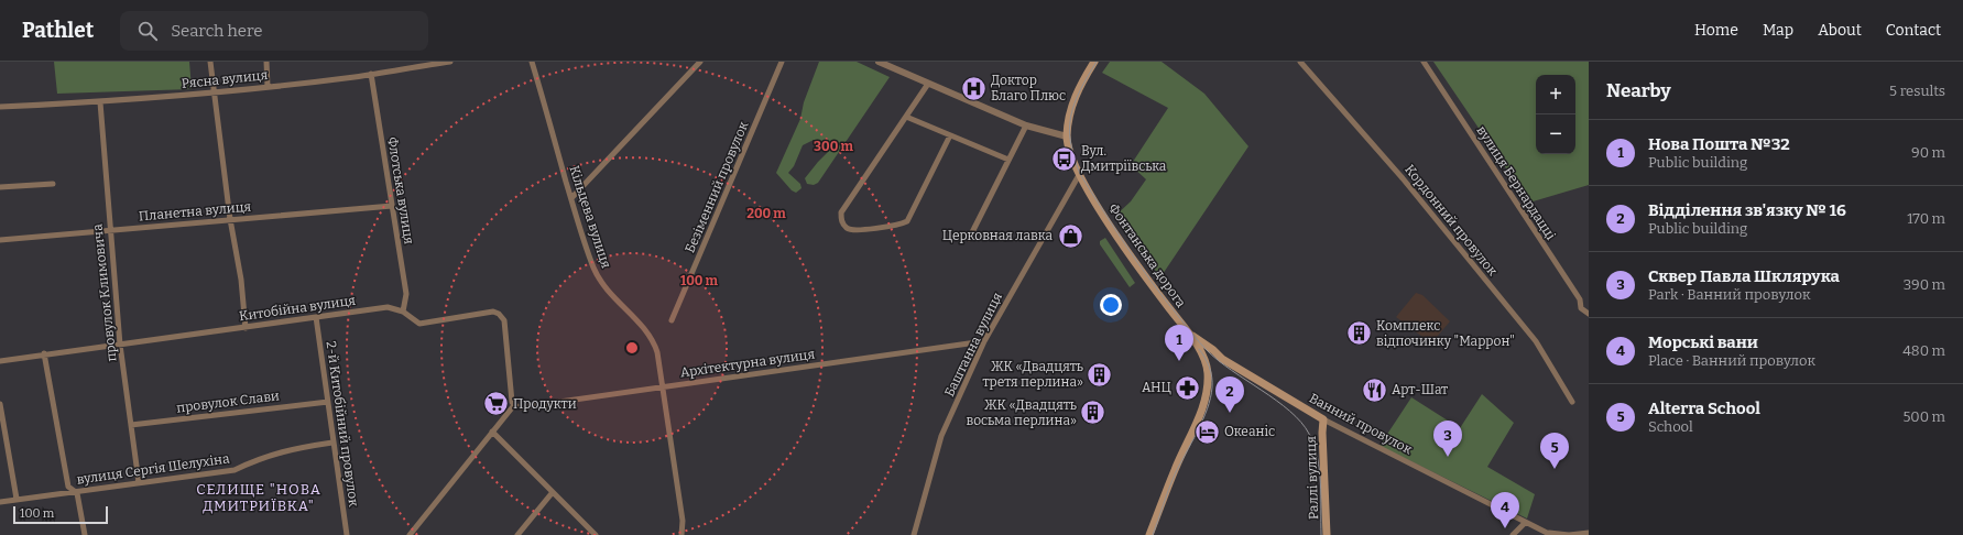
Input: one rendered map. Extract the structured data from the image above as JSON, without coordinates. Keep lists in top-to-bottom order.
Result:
{
  "streets": {
    "main road": ["Фонтанська дорога", "Ванний провулок", "Раллі вулиця"],
    "street": [
      "Рясна вулиця",
      "вулиця Бернардацці",
      "Безіменний провулок",
      "Флотська вулиця",
      "Планетна вулиця",
      "Кільцева вулиця",
      "Кордонний провулок",
      "провулок Климовича",
      "Китобійна вулиця",
      "Баштанна вулиця",
      "Архітектурна вулиця",
      "провулок Слави",
      "2-й Китобійний провулок",
      "вулиця Сергія Шелухіна"
    ]
  },
  "crossings": [
    ["Рясна вулиця", "Флотська вулиця"],
    ["Рясна вулиця", "провулок Климовича"],
    ["Флотська вулиця", "Планетна вулиця"],
    ["Флотська вулиця", "Китобійна вулиця"],
    ["Планетна вулиця", "провулок Климовича"],
    ["Кільцева вулиця", "Архітектурна вулиця"],
    ["Фонтанська дорога", "Баштанна вулиця"],
    ["Фонтанська дорога", "Ванний провулок"],
    ["провулок Климовича", "Китобійна вулиця"],
    ["провулок Климовича", "провулок Слави"],
    ["провулок Климовича", "вулиця Сергія Шелухіна"],
    ["Китобійна вулиця", "Архітектурна вулиця"],
    ["Китобійна вулиця", "2-й Китобійний провулок"],
    ["Баштанна вулиця", "Архітектурна вулиця"],
    ["провулок Слави", "2-й Китобійний провулок"],
    ["2-й Китобійний провулок", "вулиця Сергія Шелухіна"],
    ["Ванний провулок", "Раллі вулиця"]
  ],
  "districts": ["СЕЛИЩЕ \"НОВА ДМИТРИЇВКА\""],
  "places": {
    "hospital": ["Доктор Благо Плюс"],
    "bus stop": ["Вул. Дмитріївська"],
    "shop": ["Церковная лавка"],
    "building": ["Комплекс відпочинку \"Маррон\"", "ЖК «Двадцять третя перлина»", "ЖК «Двадцять восьма перлина»"],
    "pharmacy": ["АНЦ"],
    "restaurant": ["Арт-Шат"],
    "supermarket": ["Продукти"],
    "hotel": ["Океаніс"]
  },
  "scale_bar": "100 m",
  "page": {
    "header": "Pathlet",
    "search": "Search here",
    "nav": [
      "Home",
      "Map",
      "About",
      "Contact"
    ],
    "heading": ["Nearby", "5 results"],
    "map_buttons": ["+", "−"],
    "list": [
      {
        "mark": "1",
        "name": "Нова Пошта №32",
        "note": "Public building",
        "value": "90 m"
      },
      {
        "mark": "2",
        "name": "Відділення зв'язку № 16",
        "note": "Public building",
        "value": "170 m"
      },
      {
        "mark": "3",
        "name": "Сквер Павла Шклярука",
        "note": "Park · Ванний провулок",
        "value": "390 m"
      },
      {
        "mark": "4",
        "name": "Морські вани",
        "note": "Place · Ванний провулок",
        "value": "480 m"
      },
      {
        "mark": "5",
        "name": "Alterra School",
        "note": "School",
        "value": "500 m"
      }
    ],
    "pins": [
      "1",
      "2",
      "3",
      "5",
      "4"
    ],
    "scale": "100 m"
  },
  "rings": ["300 m", "200 m", "100 m"]
}
